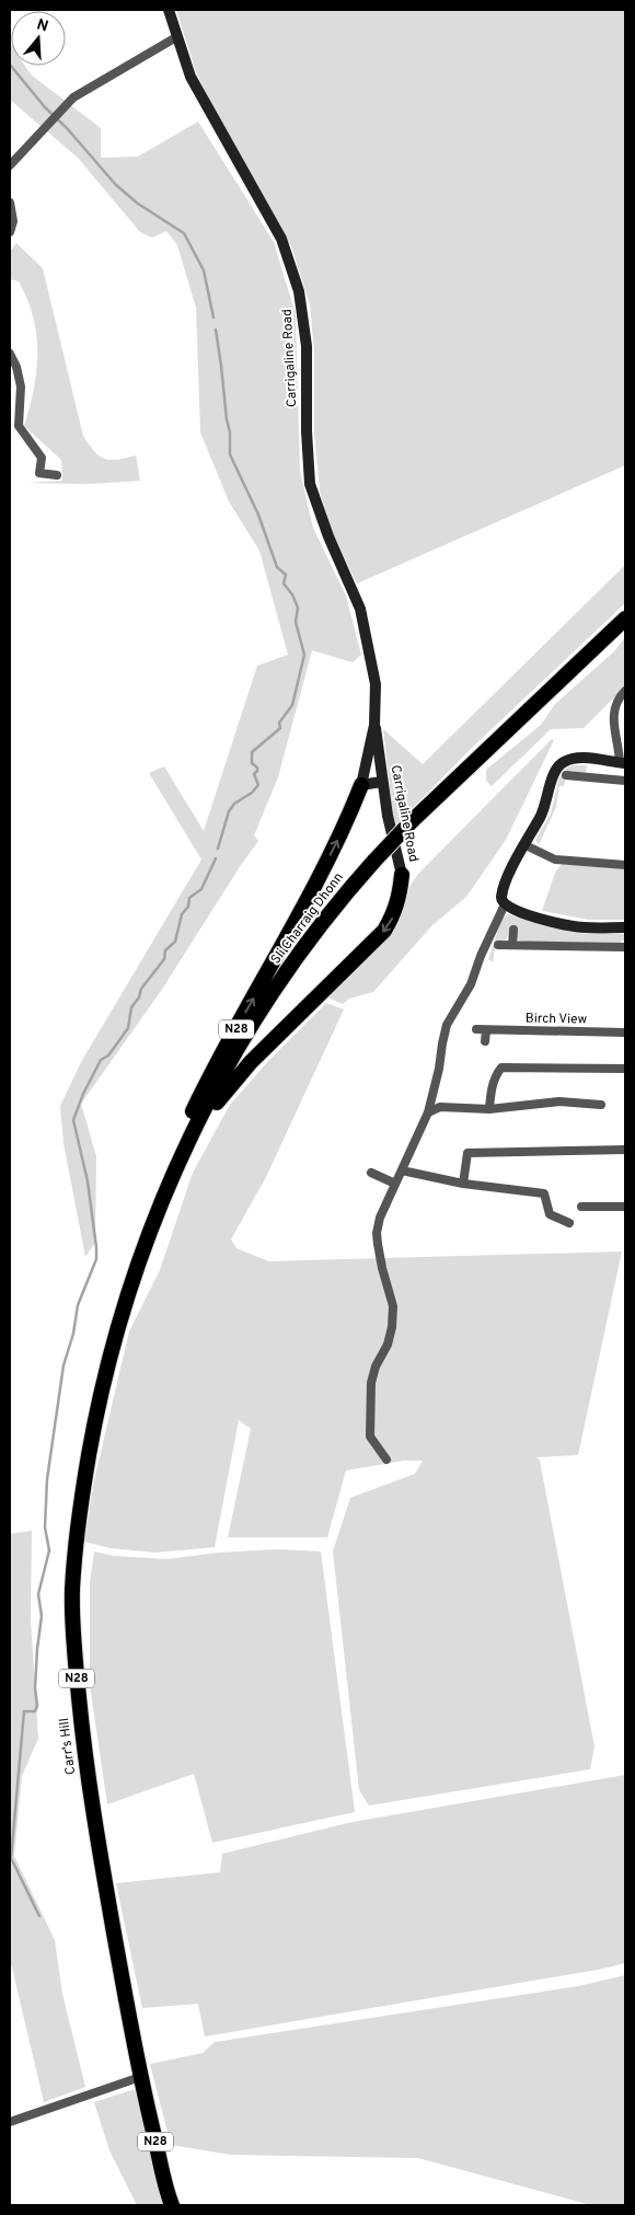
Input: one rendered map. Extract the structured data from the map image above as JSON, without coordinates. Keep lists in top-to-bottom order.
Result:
{
  "streets": {
    "highway": ["Sli Charraig Dhonn", "N28", "Carr's Hill"],
    "main road": ["Carrigaline Road"],
    "street": ["Birch View"]
  },
  "crossings": [
    ["Carrigaline Road", "N28"],
    ["Sli Charraig Dhonn", "N28"],
    ["Sli Charraig Dhonn", "Carr's Hill"],
    ["N28", "Carr's Hill"]
  ],
  "north": "top"
}
